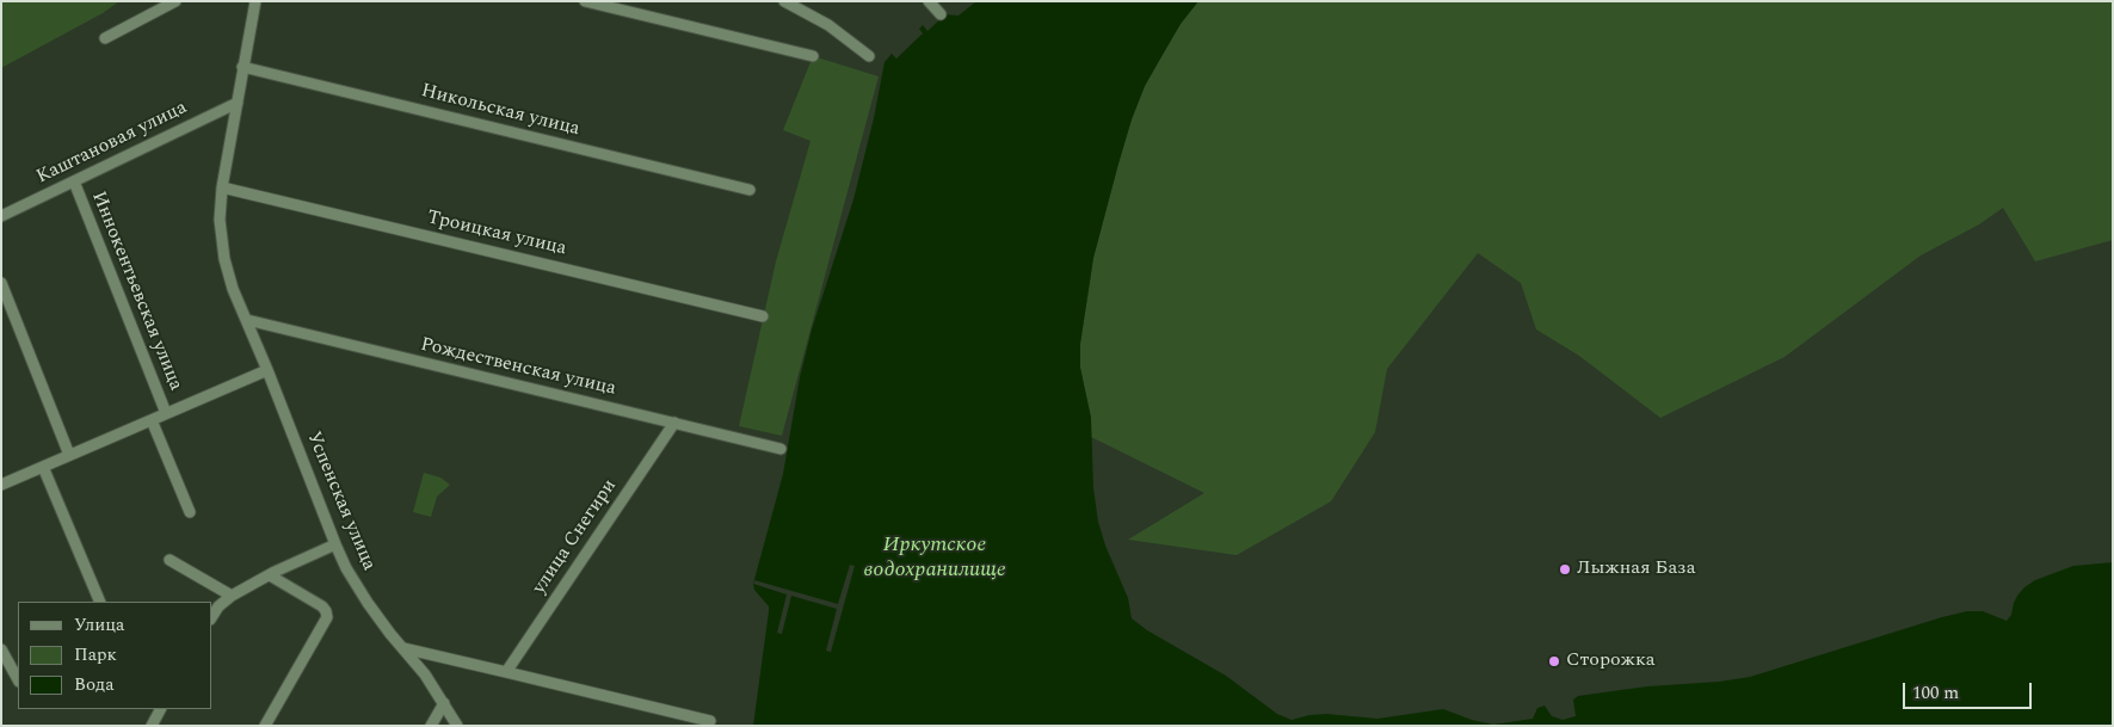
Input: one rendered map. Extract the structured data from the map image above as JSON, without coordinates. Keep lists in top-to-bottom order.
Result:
{
  "streets": {
    "street": [
      "Никольская улица",
      "Каштановая улица",
      "Троицкая улица",
      "Иннокентьевская улица",
      "Рождественская улица",
      "Успенская улица",
      "улица Снегири"
    ]
  },
  "crossings": [
    ["Никольская улица", "Успенская улица"],
    ["Каштановая улица", "Иннокентьевская улица"],
    ["Каштановая улица", "Успенская улица"],
    ["Троицкая улица", "Успенская улица"],
    ["Рождественская улица", "Успенская улица"],
    ["Рождественская улица", "улица Снегири"]
  ],
  "water": ["Иркутское водохранилище"],
  "places": ["Лыжная База", "Сторожка"],
  "legend": ["Улица", "Парк", "Вода"],
  "scale_bar": "100 m"
}
